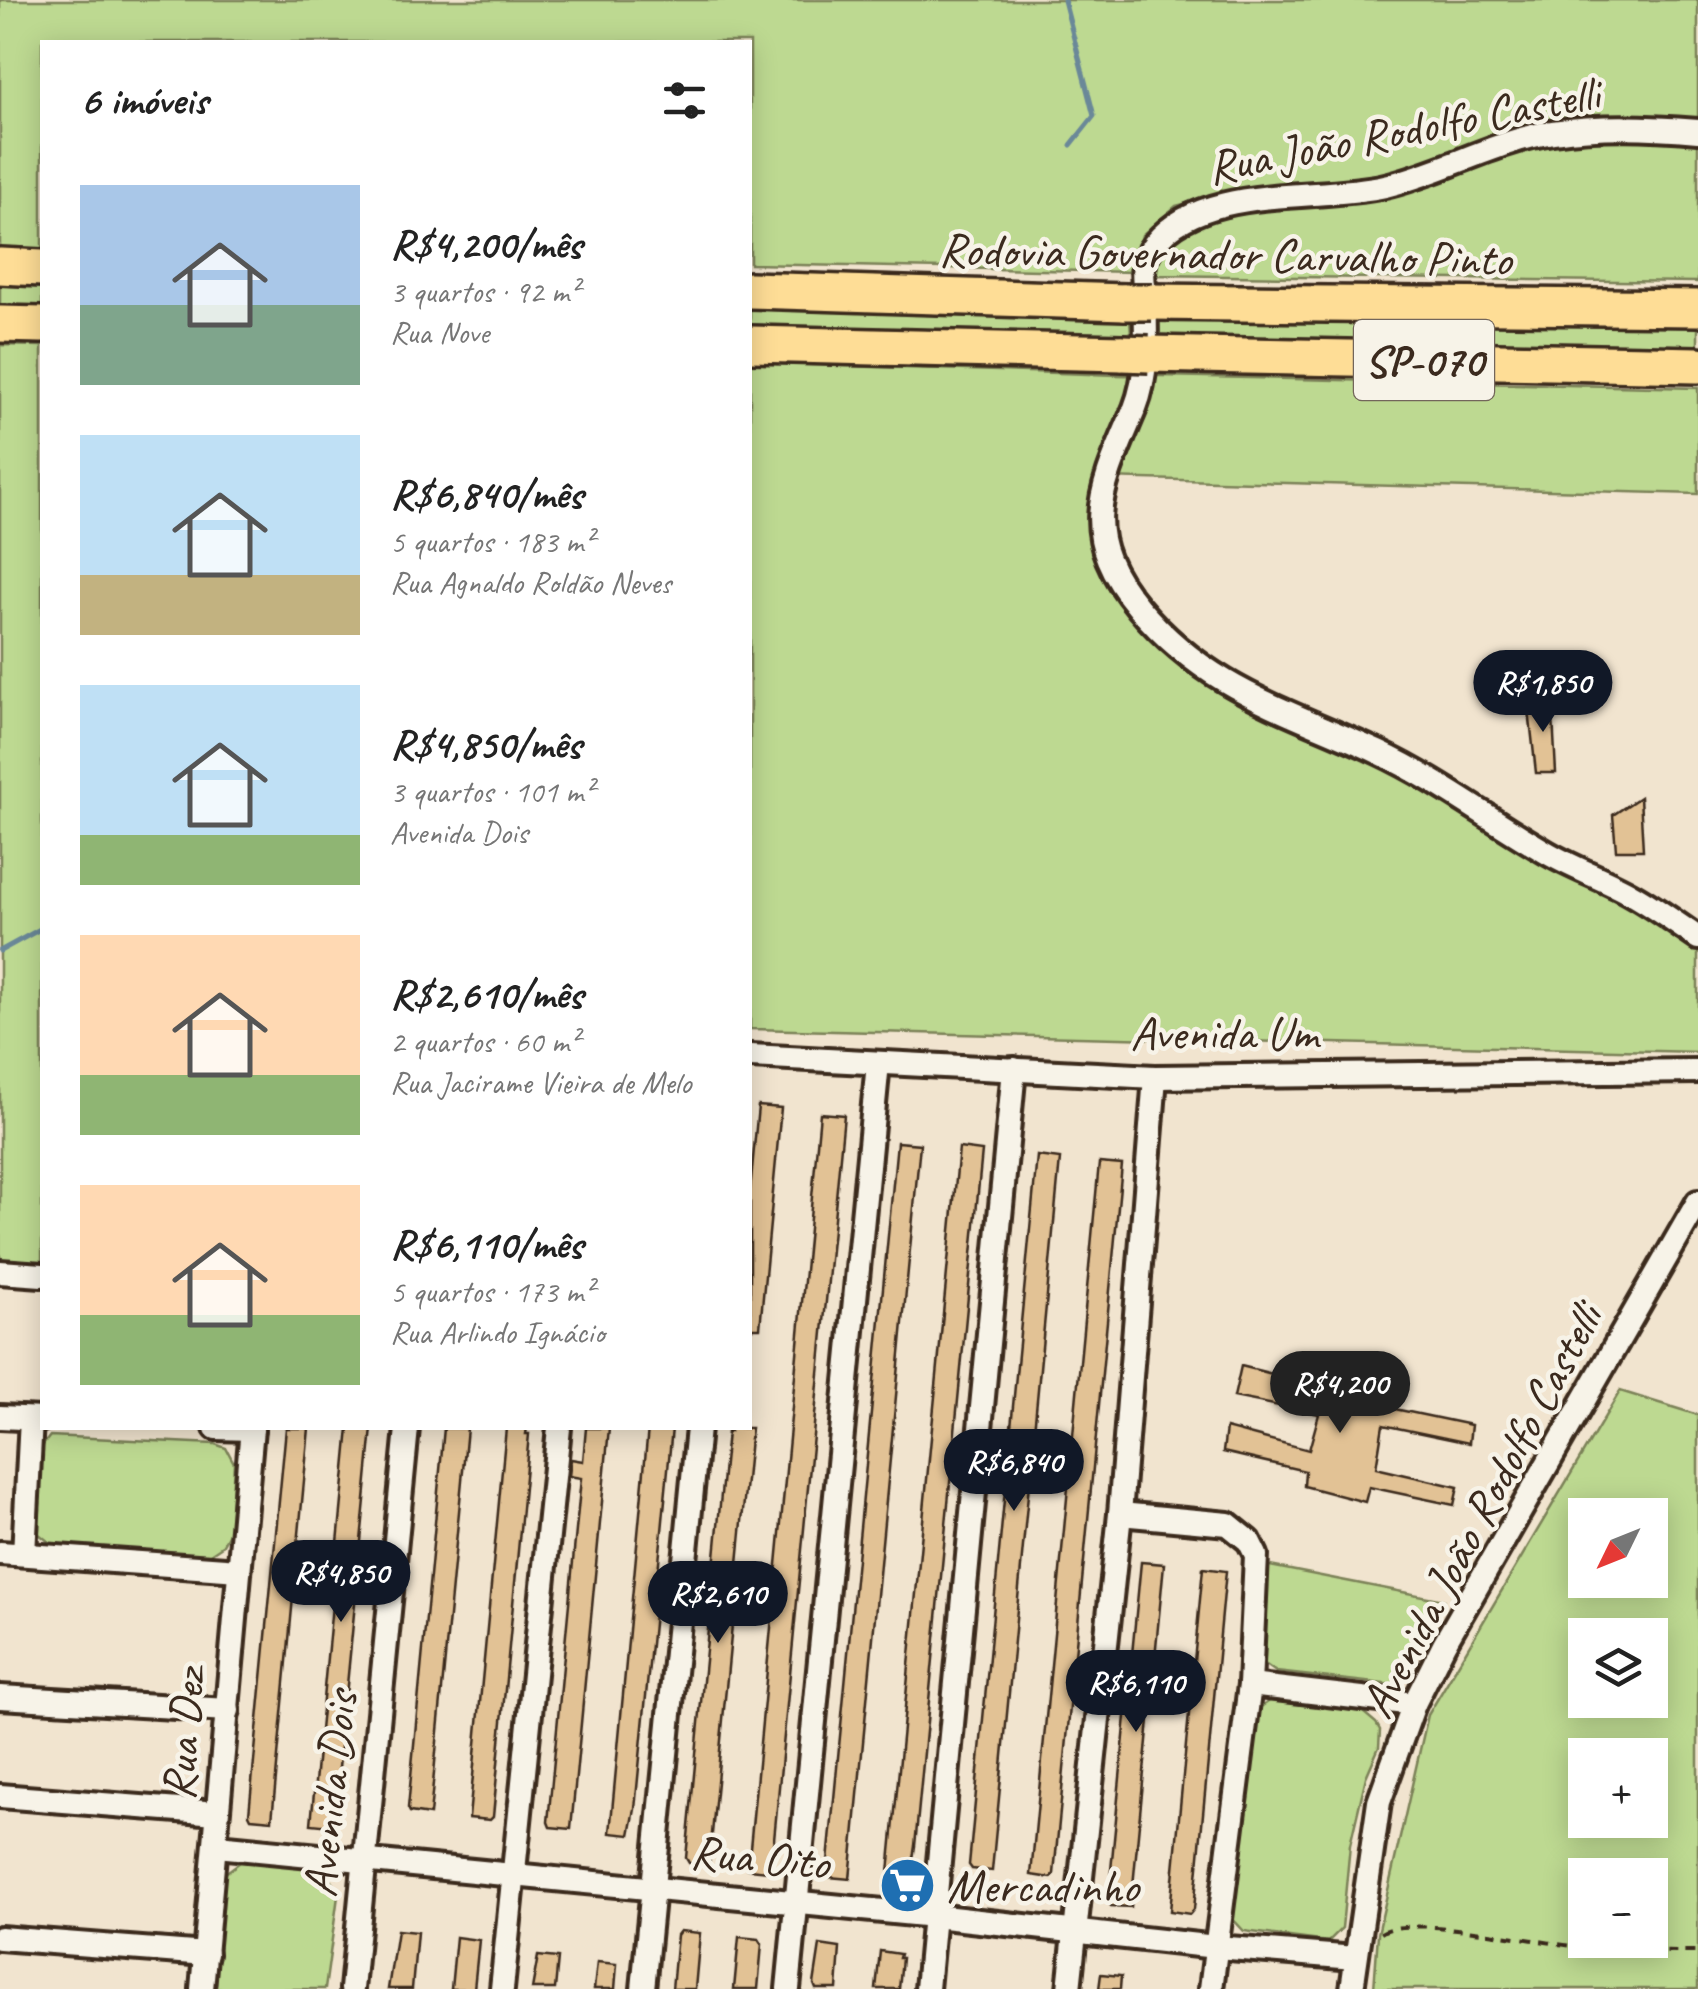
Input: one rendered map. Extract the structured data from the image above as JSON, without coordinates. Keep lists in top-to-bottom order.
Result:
{
  "streets": {
    "highway": ["Rodovia Governador Carvalho Pinto", "SP-070"],
    "street": [
      "Rua João Rodolfo Castelli",
      "Avenida Um",
      "Avenida João Rodolfo Castelli",
      "Rua Dez",
      "Avenida Dois",
      "Rua Oito"
    ]
  },
  "crossings": [
    ["Avenida João Rodolfo Castelli", "Rua Oito"],
    ["Rua Dez", "Rua Oito"],
    ["Avenida Dois", "Rua Oito"]
  ],
  "places": {
    "supermarket": ["Mercadinho"]
  },
  "north": "bottom left",
  "page": {
    "heading": "6 imóveis",
    "list": [
      {
        "name": "R$4,200/mês",
        "note": "3 quartos · 92 m² · Rua Nove"
      },
      {
        "name": "R$6,840/mês",
        "note": "5 quartos · 183 m² · Rua Agnaldo Roldão Neves"
      },
      {
        "name": "R$4,850/mês",
        "note": "3 quartos · 101 m² · Avenida Dois"
      },
      {
        "name": "R$2,610/mês",
        "note": "2 quartos · 60 m² · Rua Jacirame Vieira de Melo"
      },
      {
        "name": "R$6,110/mês",
        "note": "5 quartos · 173 m² · Rua Arlindo Ignácio"
      }
    ],
    "price": [
      "R$1,850",
      "R$4,200",
      "R$6,840",
      "R$4,850",
      "R$2,610",
      "R$6,110"
    ],
    "map_buttons": ["+", "−"]
  }
}
